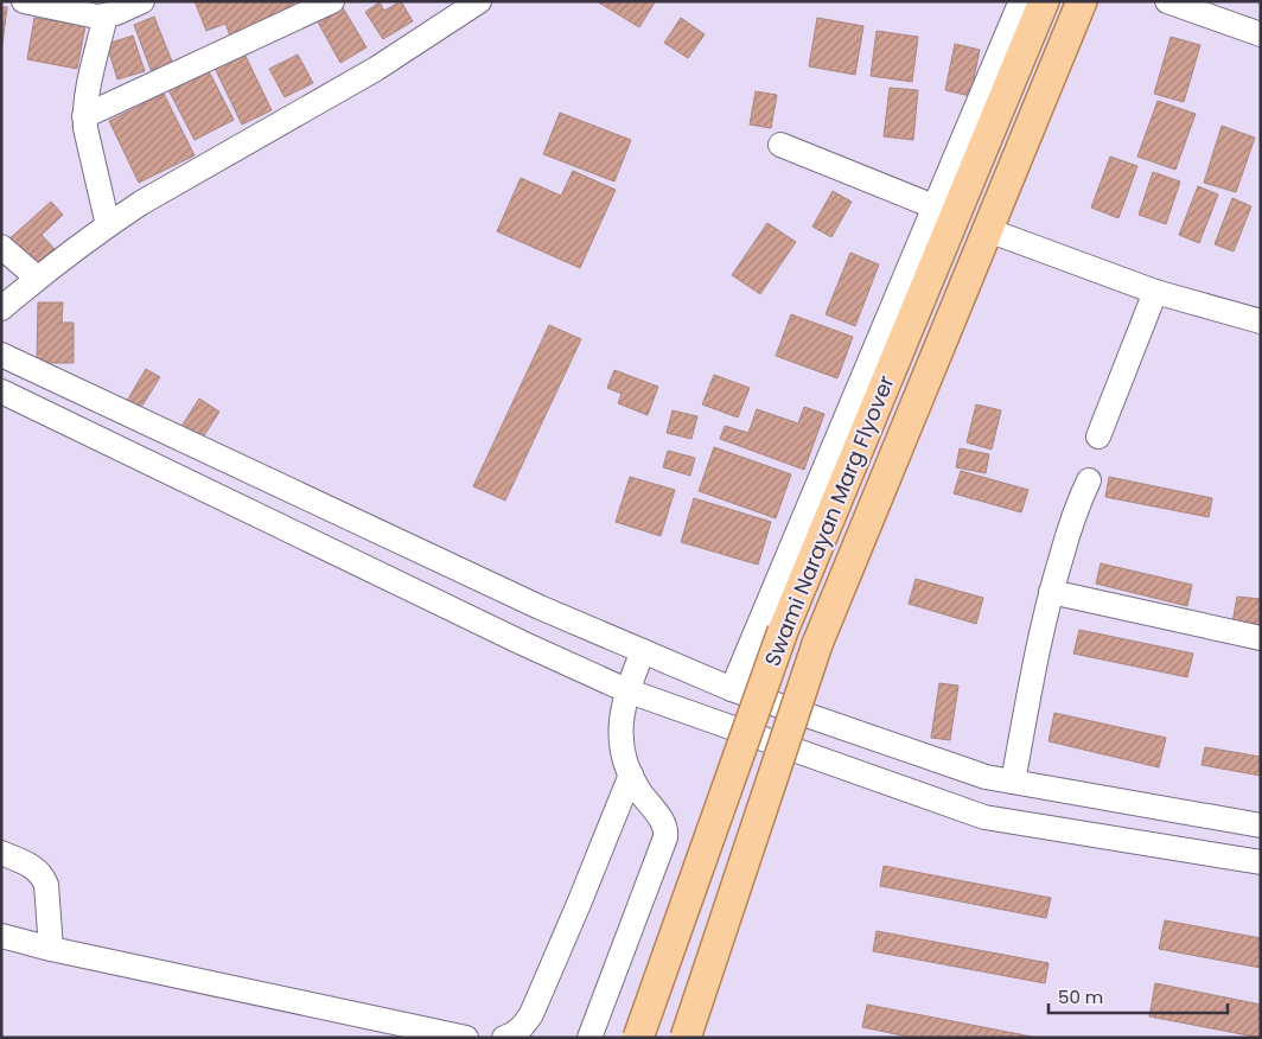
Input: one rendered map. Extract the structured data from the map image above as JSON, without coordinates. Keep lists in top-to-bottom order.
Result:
{
  "streets": {
    "main road": ["Swami Narayan Marg Flyover"]
  },
  "scale_bar": "50 m"
}
